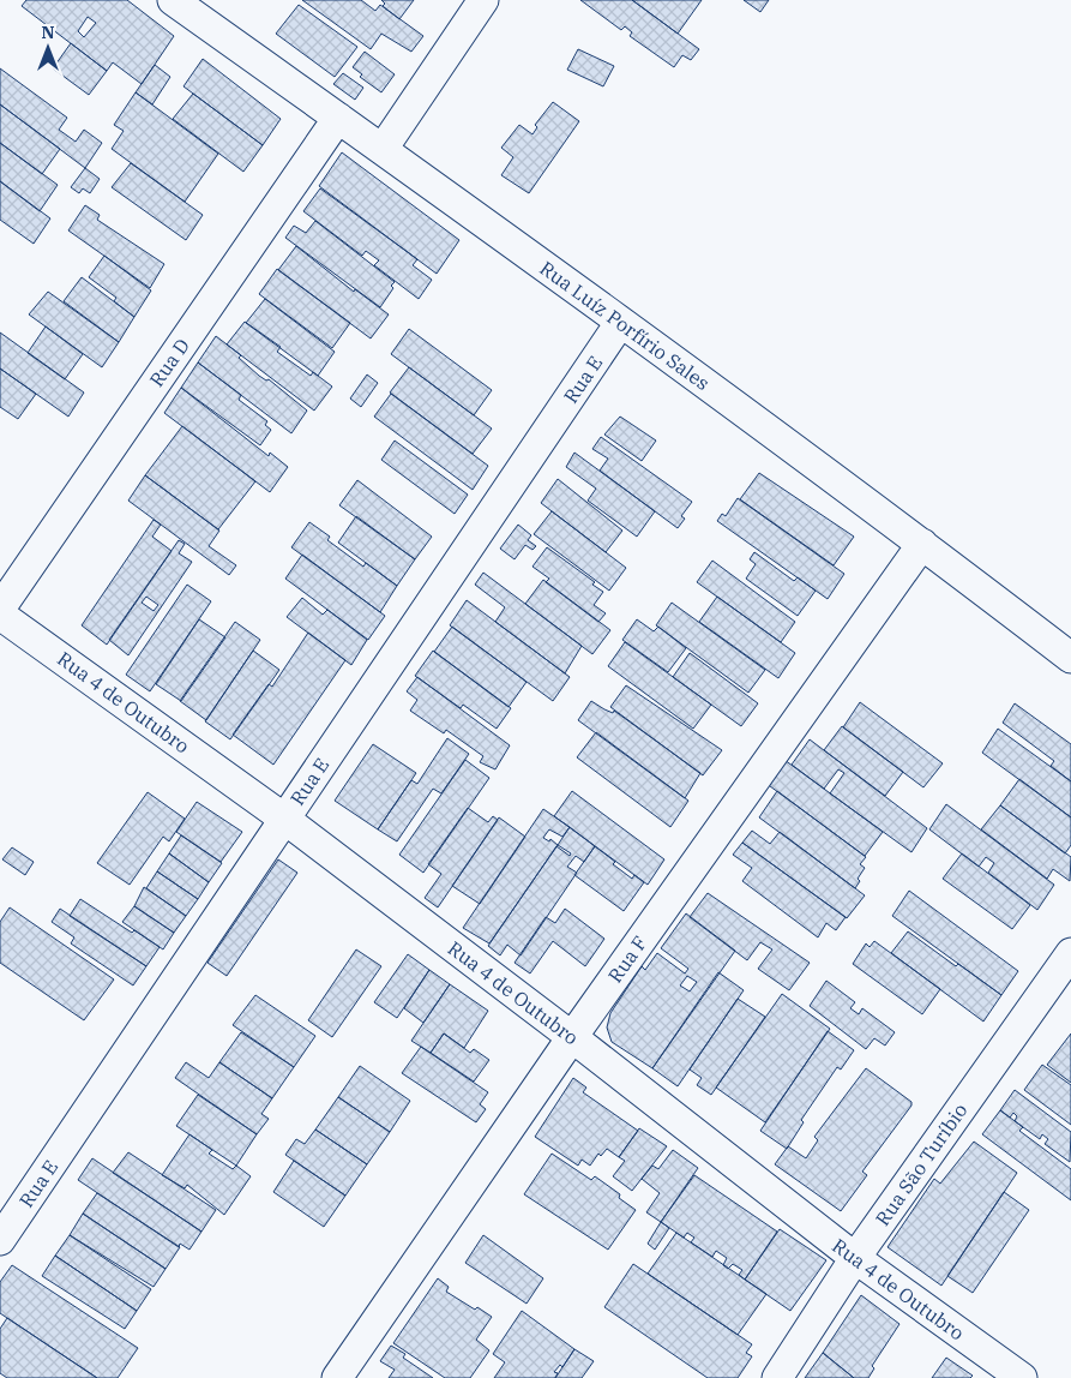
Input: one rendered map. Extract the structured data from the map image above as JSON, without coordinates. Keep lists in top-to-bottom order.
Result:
{
  "streets": {
    "street": [
      "Rua Luíz Porfírio Sales",
      "Rua D",
      "Rua E",
      "Rua 4 de Outubro",
      "Rua F",
      "Rua São Turíbio"
    ]
  },
  "crossings": [
    ["Rua Luíz Porfírio Sales", "Rua D"],
    ["Rua Luíz Porfírio Sales", "Rua E"],
    ["Rua Luíz Porfírio Sales", "Rua F"],
    ["Rua E", "Rua 4 de Outubro"],
    ["Rua 4 de Outubro", "Rua F"],
    ["Rua 4 de Outubro", "Rua São Turíbio"]
  ],
  "north": "top"
}
